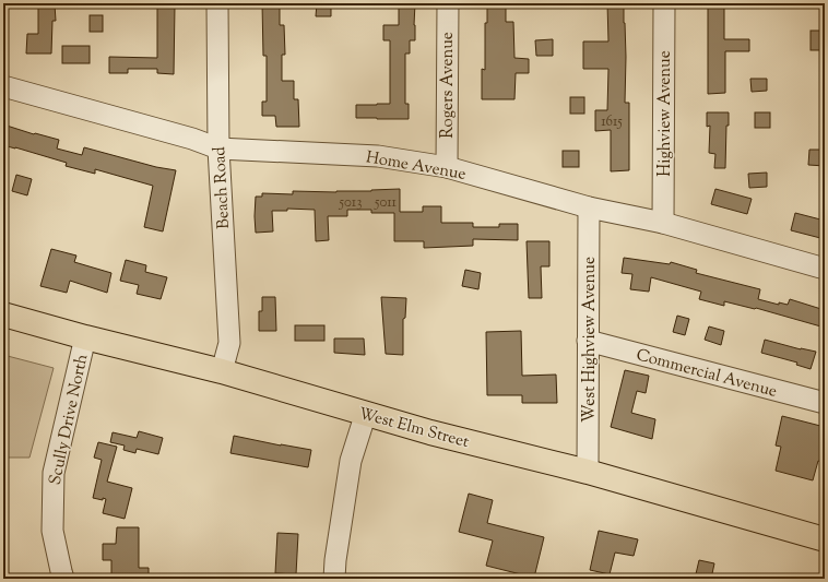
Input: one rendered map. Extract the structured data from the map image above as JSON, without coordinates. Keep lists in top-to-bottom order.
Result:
{
  "streets": {
    "main road": ["West Elm Street"],
    "street": [
      "Rogers Avenue",
      "Highview Avenue",
      "Home Avenue",
      "Beach Road",
      "West Highview Avenue",
      "Commercial Avenue",
      "Scully Drive North"
    ]
  },
  "crossings": [
    ["Rogers Avenue", "Home Avenue"],
    ["Highview Avenue", "Home Avenue"],
    ["Home Avenue", "Beach Road"],
    ["Home Avenue", "West Highview Avenue"],
    ["Beach Road", "West Elm Street"],
    ["West Highview Avenue", "Commercial Avenue"],
    ["West Highview Avenue", "West Elm Street"],
    ["Scully Drive North", "West Elm Street"]
  ],
  "house_numbers": ["1615", "5013", "5011"]
}
